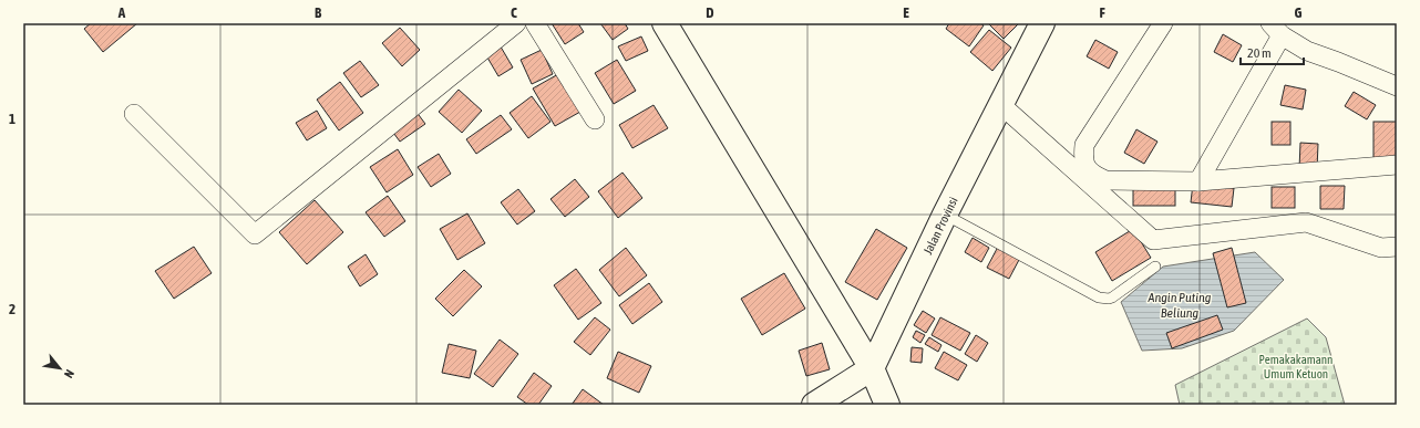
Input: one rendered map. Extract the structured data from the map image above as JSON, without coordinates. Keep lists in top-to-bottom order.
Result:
{
  "streets": {
    "main road": ["Jalan Provinsi"]
  },
  "water": ["Angin Puting Beliung"],
  "parks": ["Pemakakamann Umum Ketuon"],
  "scale_bar": "20 m",
  "north": "bottom right",
  "grid": {
    "columns": [
      "A",
      "B",
      "C",
      "D",
      "E",
      "F",
      "G"
    ],
    "rows": ["1", "2"]
  }
}
